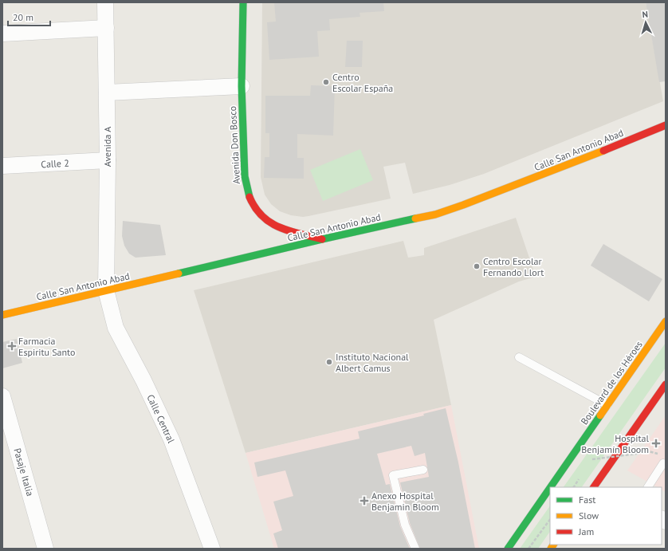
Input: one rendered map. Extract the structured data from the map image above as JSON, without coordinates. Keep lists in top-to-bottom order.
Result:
{
  "streets": {
    "main road": ["Avenida Don Bosco", "Calle San Antonio Abad", "Boulevard de los Héroes"],
    "street": [
      "Avenida A",
      "Calle 2",
      "Calle Central",
      "Pasaje Italia"
    ]
  },
  "crossings": [
    ["Avenida Don Bosco", "Calle San Antonio Abad"],
    ["Avenida A", "Calle San Antonio Abad"],
    ["Avenida A", "Calle 2"],
    ["Avenida A", "Calle Central"],
    ["Calle San Antonio Abad", "Calle Central"]
  ],
  "places": {
    "other": ["Centro Escolar España", "Centro Escolar Fernando Llort", "Instituto Nacional Albert Camus"],
    "health": ["Farmacia Espiritu Santo", "Hospital Benjamín Bloom", "Anexo Hospital Benjamin Bloom"]
  },
  "legend": ["Fast", "Slow", "Jam"],
  "scale_bar": "20 m",
  "north": "top"
}
